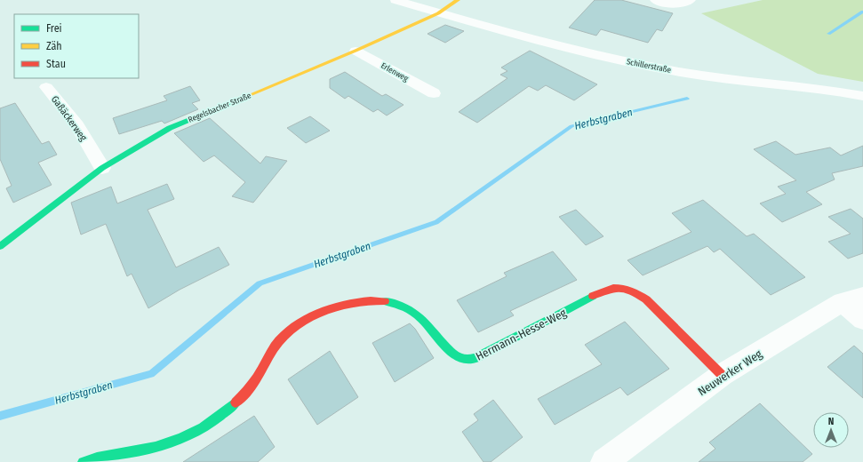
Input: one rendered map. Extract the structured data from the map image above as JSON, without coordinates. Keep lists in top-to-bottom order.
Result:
{
  "streets": {
    "street": [
      "Schillerstraße",
      "Erlenweg",
      "Regelsbacher Straße",
      "Gaßäckerweg",
      "Hermann-Hesse-Weg",
      "Neuwerker Weg"
    ]
  },
  "crossings": [
    ["Schillerstraße", "Regelsbacher Straße"],
    ["Erlenweg", "Regelsbacher Straße"],
    ["Regelsbacher Straße", "Gaßäckerweg"],
    ["Hermann-Hesse-Weg", "Neuwerker Weg"]
  ],
  "water": ["Herbstgraben"],
  "legend": ["Frei", "Zäh", "Stau"],
  "north": "top"
}
